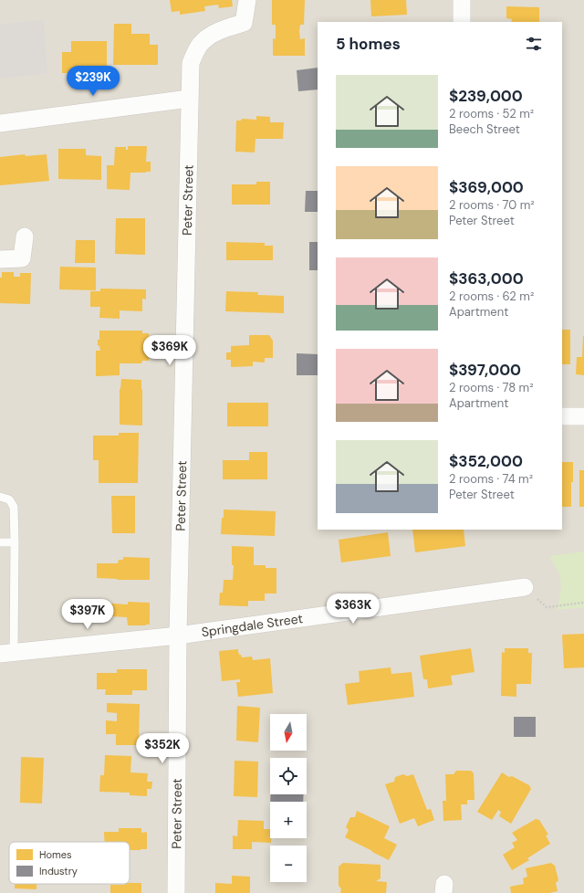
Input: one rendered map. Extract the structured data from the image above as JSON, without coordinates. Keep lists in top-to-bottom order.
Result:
{
  "streets": {
    "street": ["Peter Street", "Springdale Street"]
  },
  "crossings": [
    ["Peter Street", "Springdale Street"]
  ],
  "legend": ["Homes", "Industry"],
  "north": "bottom",
  "page": {
    "heading": "5 homes",
    "price": [
      "$239K",
      "$369K",
      "$363K",
      "$397K",
      "$352K"
    ],
    "list": [
      {
        "name": "$239,000",
        "note": "2 rooms · 52 m² · Beech Street"
      },
      {
        "name": "$369,000",
        "note": "2 rooms · 70 m² · Peter Street"
      },
      {
        "name": "$363,000",
        "note": "2 rooms · 62 m² · Apartment"
      },
      {
        "name": "$397,000",
        "note": "2 rooms · 78 m² · Apartment"
      },
      {
        "name": "$352,000",
        "note": "2 rooms · 74 m² · Peter Street"
      }
    ],
    "map_buttons": ["+", "−"]
  }
}
